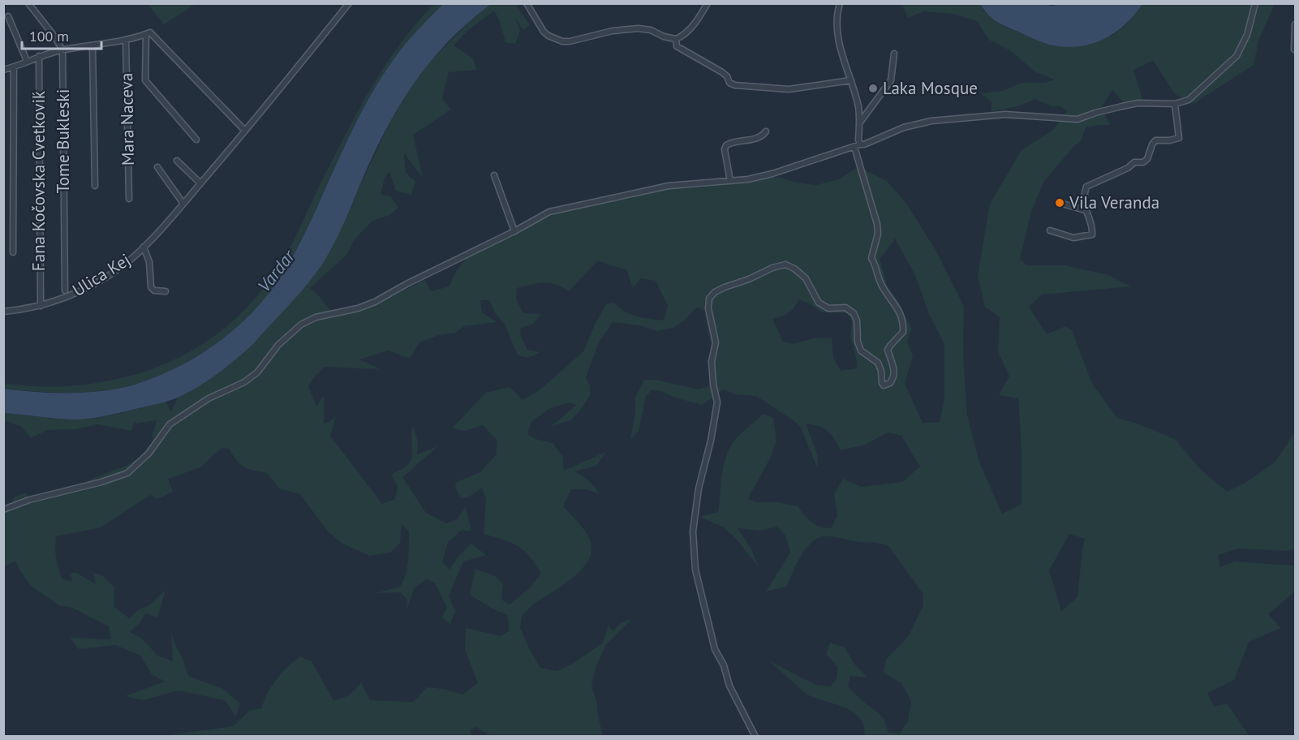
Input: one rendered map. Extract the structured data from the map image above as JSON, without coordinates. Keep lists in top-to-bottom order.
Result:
{
  "streets": {
    "street": [
      "Mara Naceva",
      "Tome Bukleski",
      "Fana Kočovska Cvetkoviḱ",
      "Ulica Kej"
    ]
  },
  "crossings": [
    ["Fana Kočovska Cvetkoviḱ", "Ulica Kej"]
  ],
  "water": ["Vardar"],
  "places": ["Laka Mosque", "Vila Veranda"],
  "scale_bar": "100 m"
}
